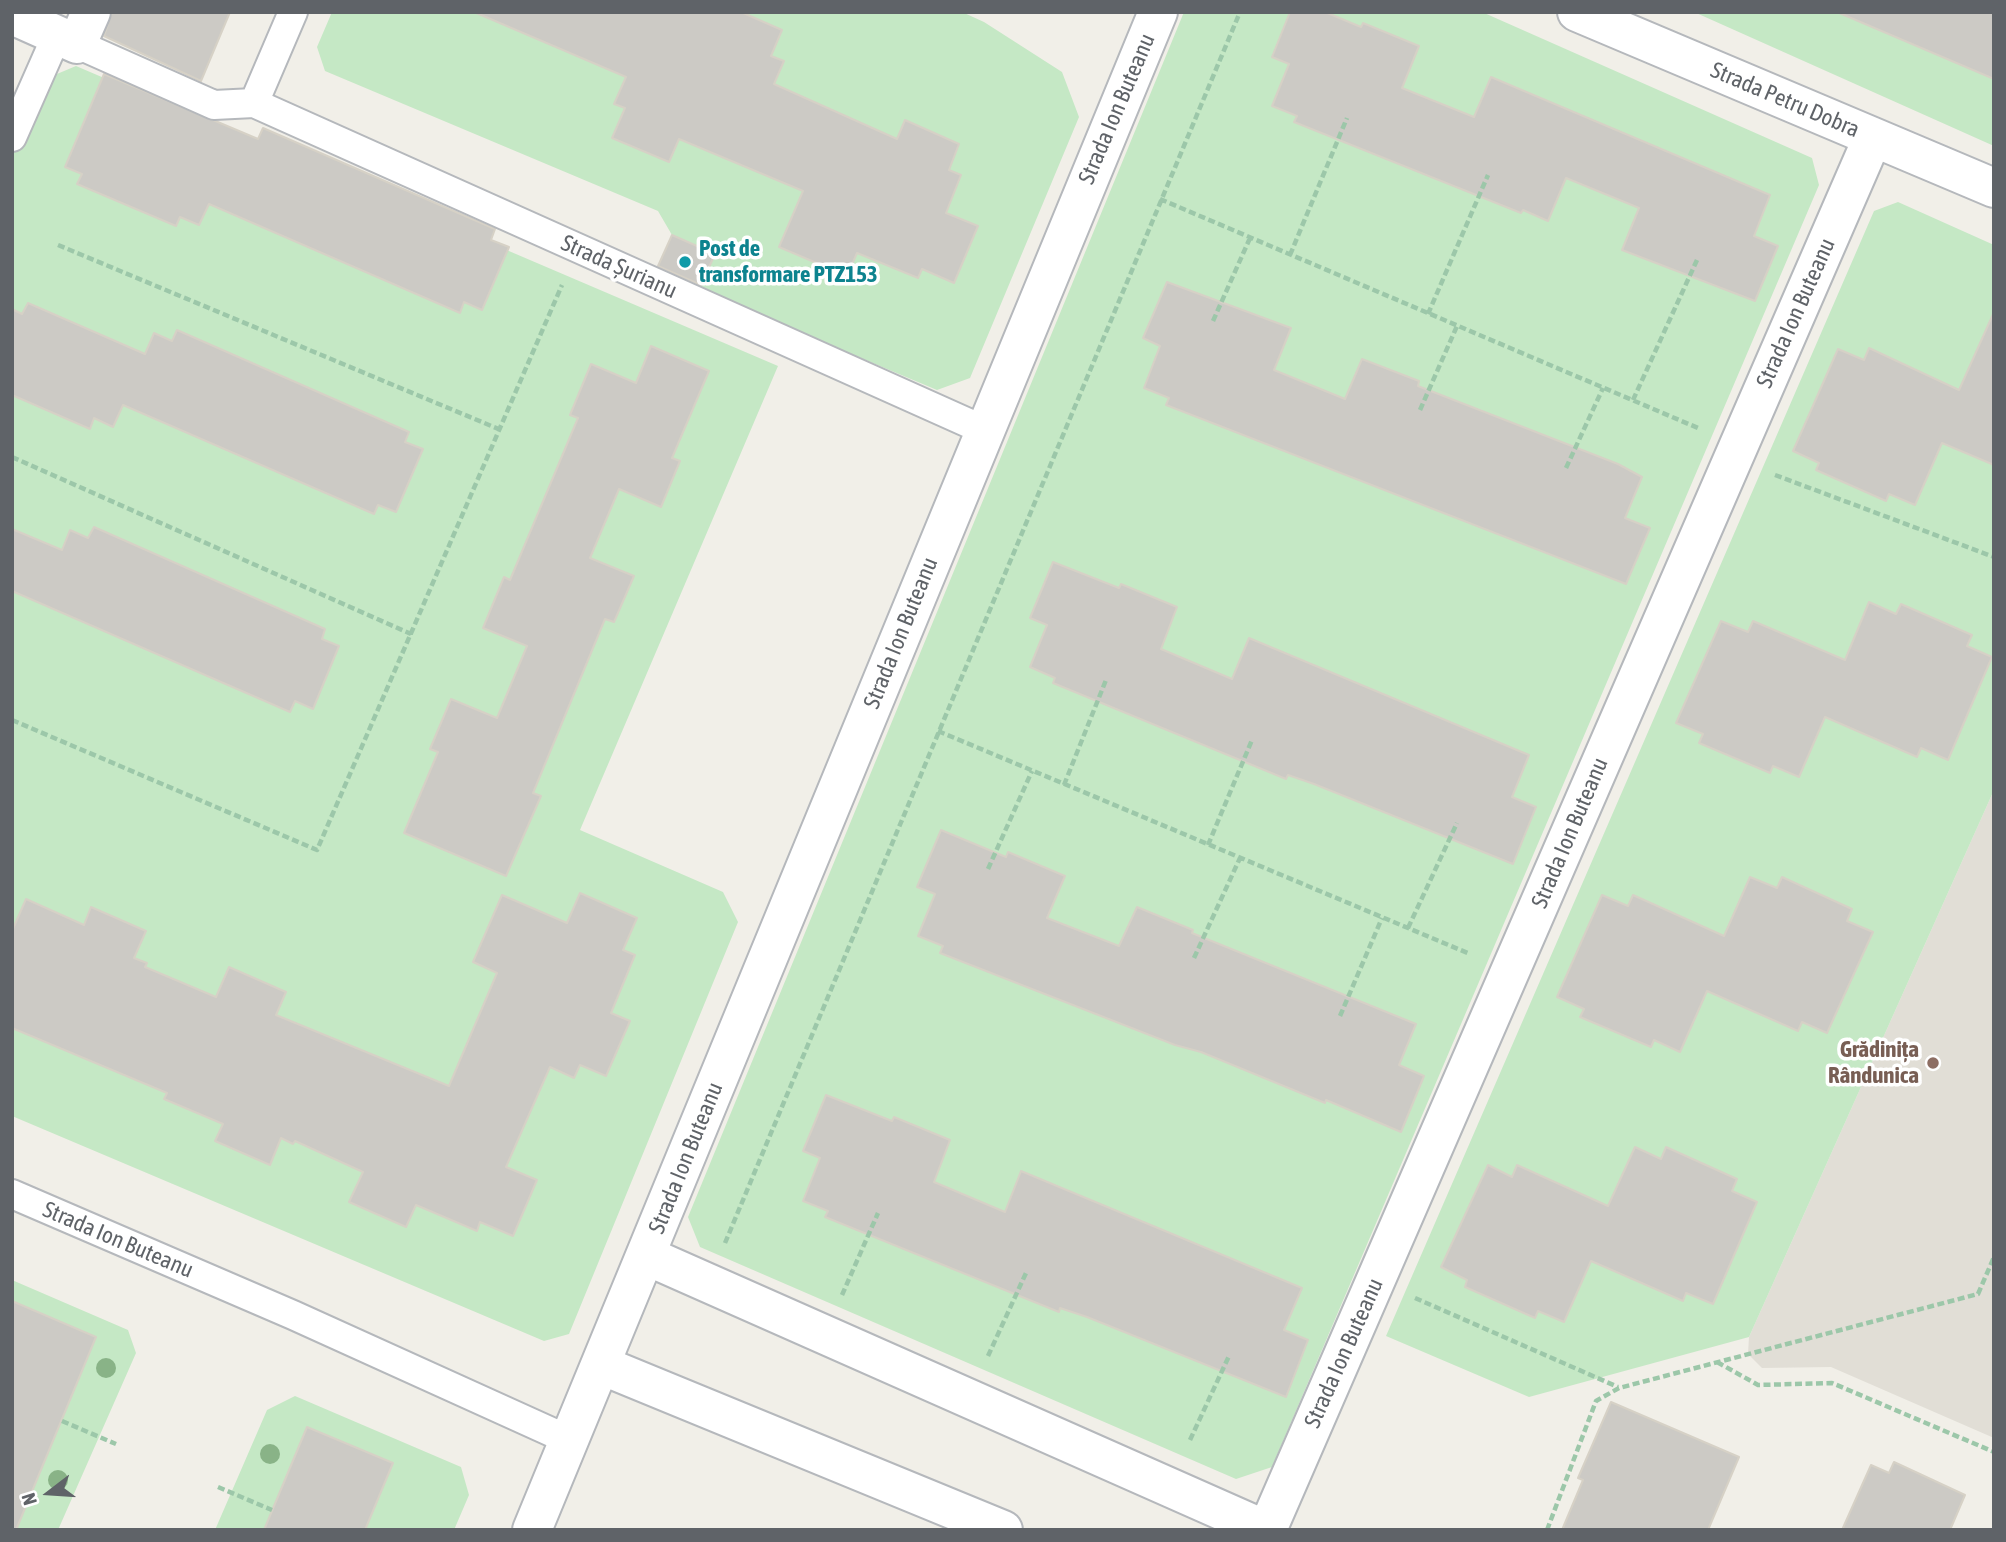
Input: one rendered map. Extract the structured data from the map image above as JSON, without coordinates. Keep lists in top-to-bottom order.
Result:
{
  "streets": {
    "street": ["Strada Petru Dobra", "Strada Ion Buteanu"],
    "lane": ["Strada Șurianu"]
  },
  "crossings": [
    ["Strada Petru Dobra", "Strada Ion Buteanu"],
    ["Strada Ion Buteanu", "Strada Șurianu"]
  ],
  "places": ["Post de transformare PTZ153", "Grădinița Rândunica"],
  "north": "left"
}
